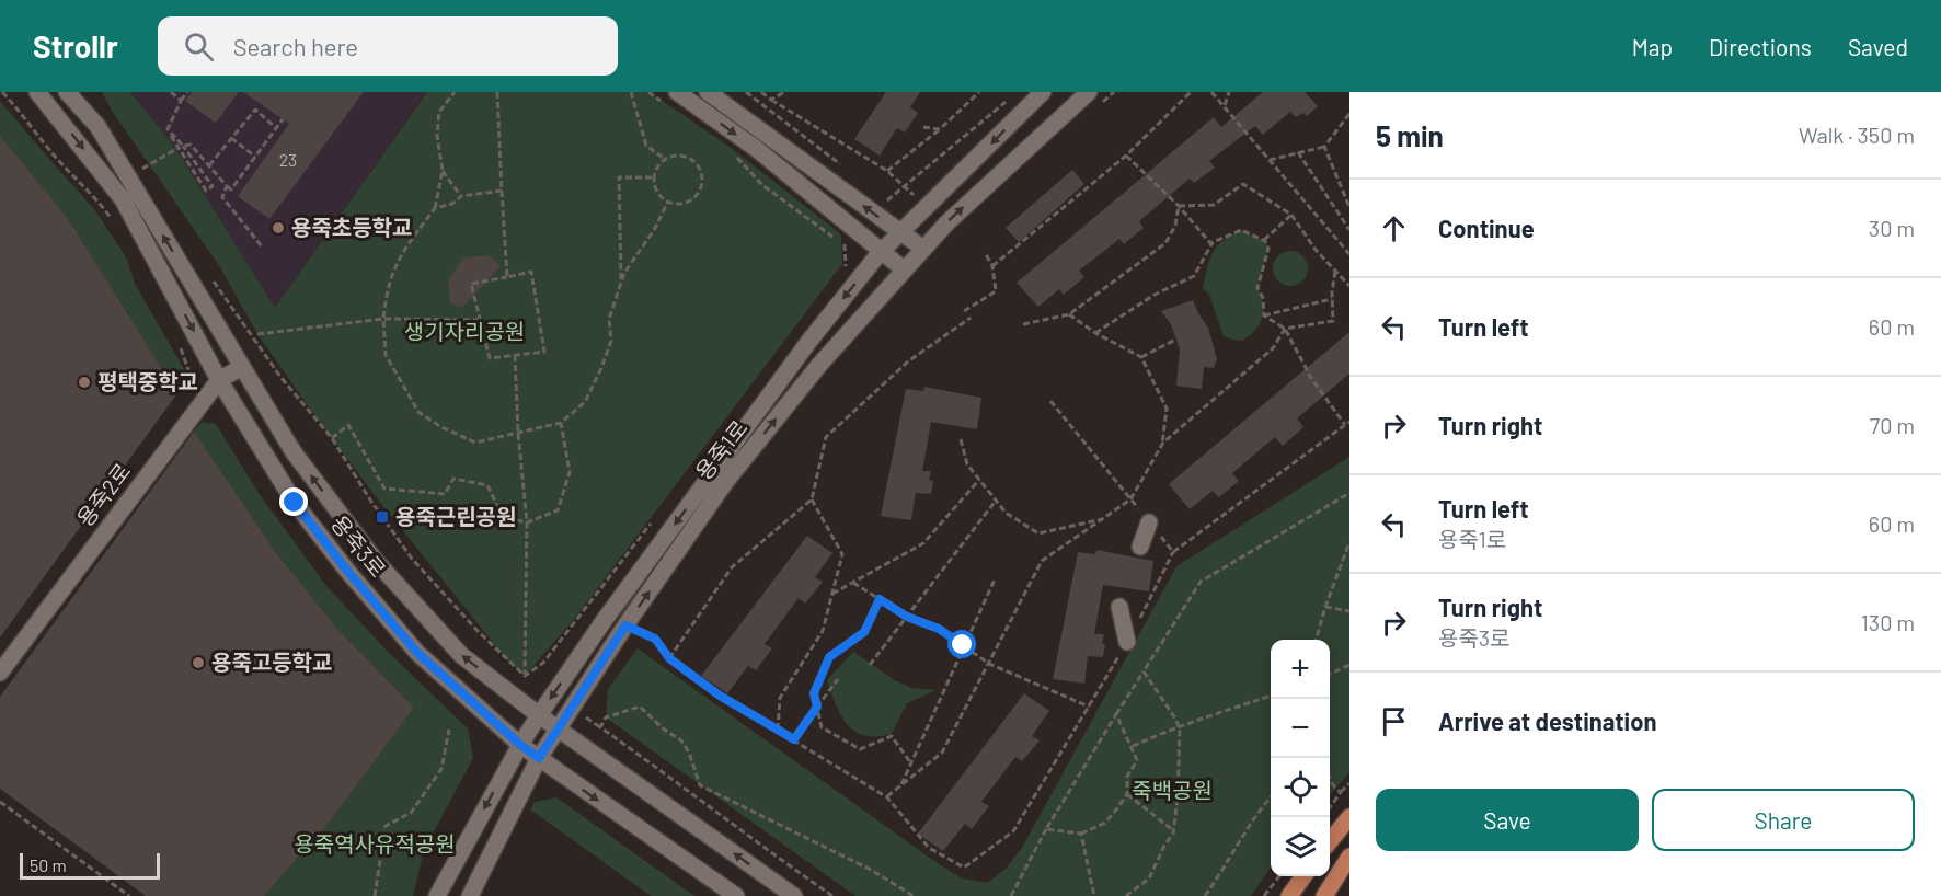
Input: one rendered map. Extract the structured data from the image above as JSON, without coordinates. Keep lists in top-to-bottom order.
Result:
{
  "streets": {
    "street": ["용죽1로", "용죽2로", "용죽3로"]
  },
  "crossings": [
    ["용죽1로", "용죽3로"],
    ["용죽2로", "용죽3로"]
  ],
  "parks": ["생기자리공원", "죽백공원", "용죽역사유적공원"],
  "places": {
    "other": ["용죽초등학교", "평택중학교", "용죽고등학교"],
    "transit": ["용죽근린공원"]
  },
  "house_numbers": ["23"],
  "scale_bar": "50 m",
  "page": {
    "header": "Strollr",
    "search": "Search here",
    "nav": ["Map", "Directions", "Saved"],
    "heading": ["5 min", "Walk · 350 m"],
    "list": [
      ["Continue", "30 m"],
      ["Turn left", "60 m"],
      ["Turn right", "70 m"],
      ["Turn left", "용죽1로", "60 m"],
      ["Turn right", "용죽3로", "130 m"],
      "Arrive at destination"
    ],
    "map_buttons": ["+", "−"],
    "buttons": ["Save", "Share"],
    "scale": "50 m"
  }
}
